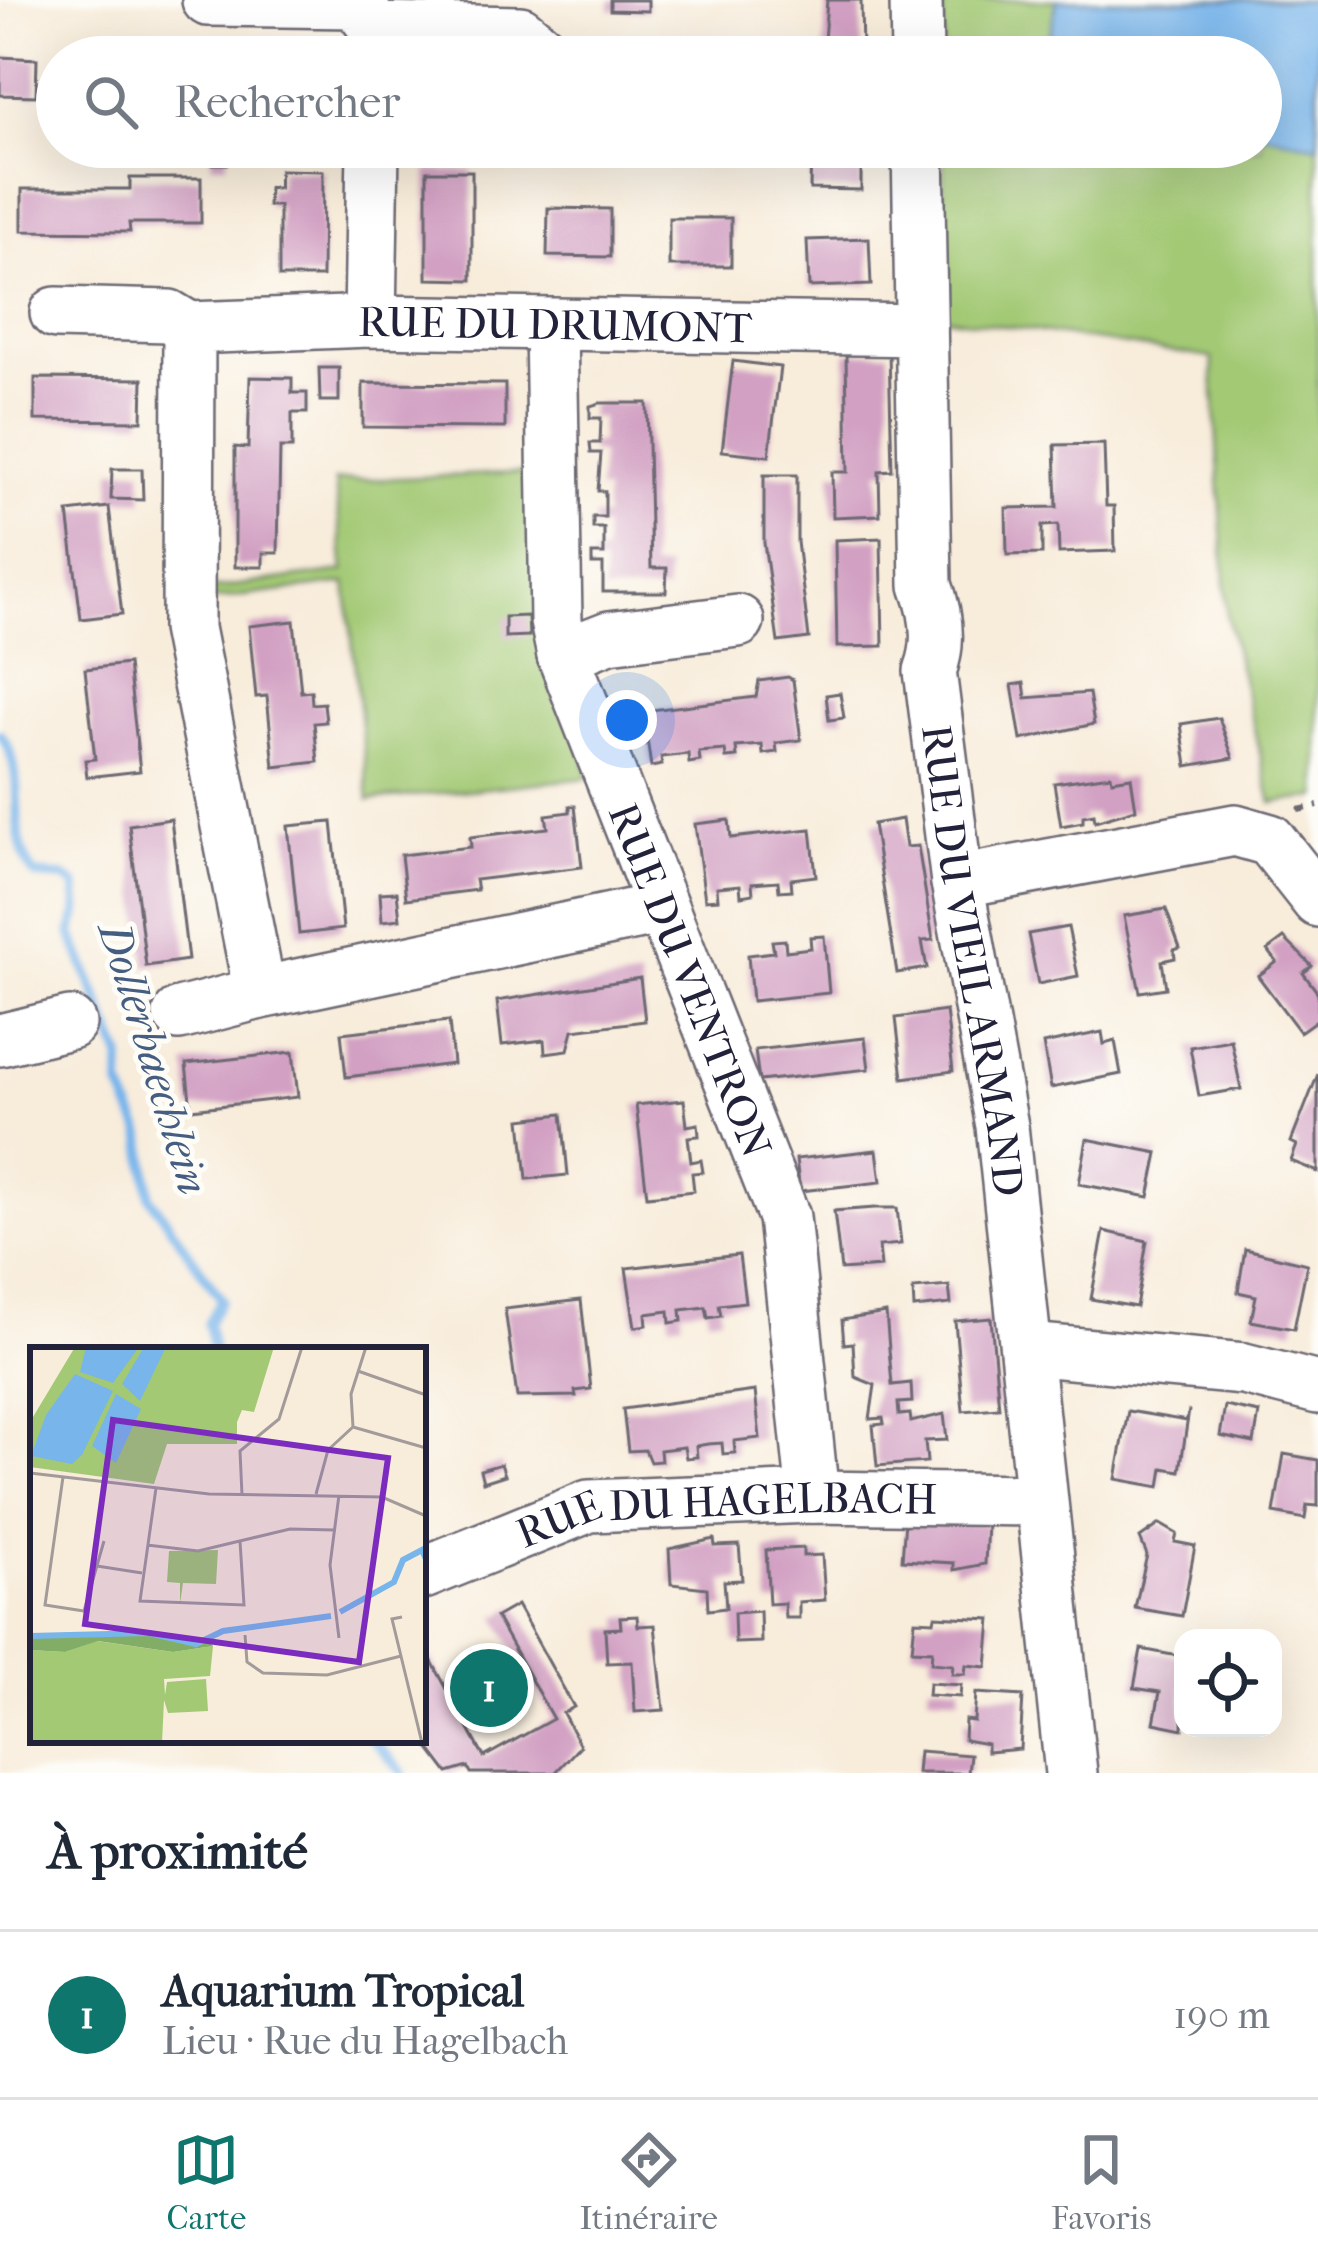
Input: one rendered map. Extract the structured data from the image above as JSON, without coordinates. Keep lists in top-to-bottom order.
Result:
{
  "streets": {
    "street": [
      "RUE DU DRUMONT",
      "RUE DU VIEIL ARMAND",
      "RUE DU VENTRON",
      "RUE DU HAGELBACH"
    ]
  },
  "crossings": [
    ["RUE DU DRUMONT", "RUE DU VIEIL ARMAND"],
    ["RUE DU DRUMONT", "RUE DU VENTRON"],
    ["RUE DU VIEIL ARMAND", "RUE DU HAGELBACH"],
    ["RUE DU VENTRON", "RUE DU HAGELBACH"]
  ],
  "water": ["Dollerbaechlein"],
  "page": {
    "search": "Rechercher",
    "pins": "1",
    "heading": "À proximité",
    "list": [
      {
        "mark": "1",
        "name": "Aquarium Tropical",
        "note": "Lieu · Rue du Hagelbach",
        "value": "190 m"
      }
    ],
    "nav": ["Carte", "Itinéraire", "Favoris"]
  }
}
